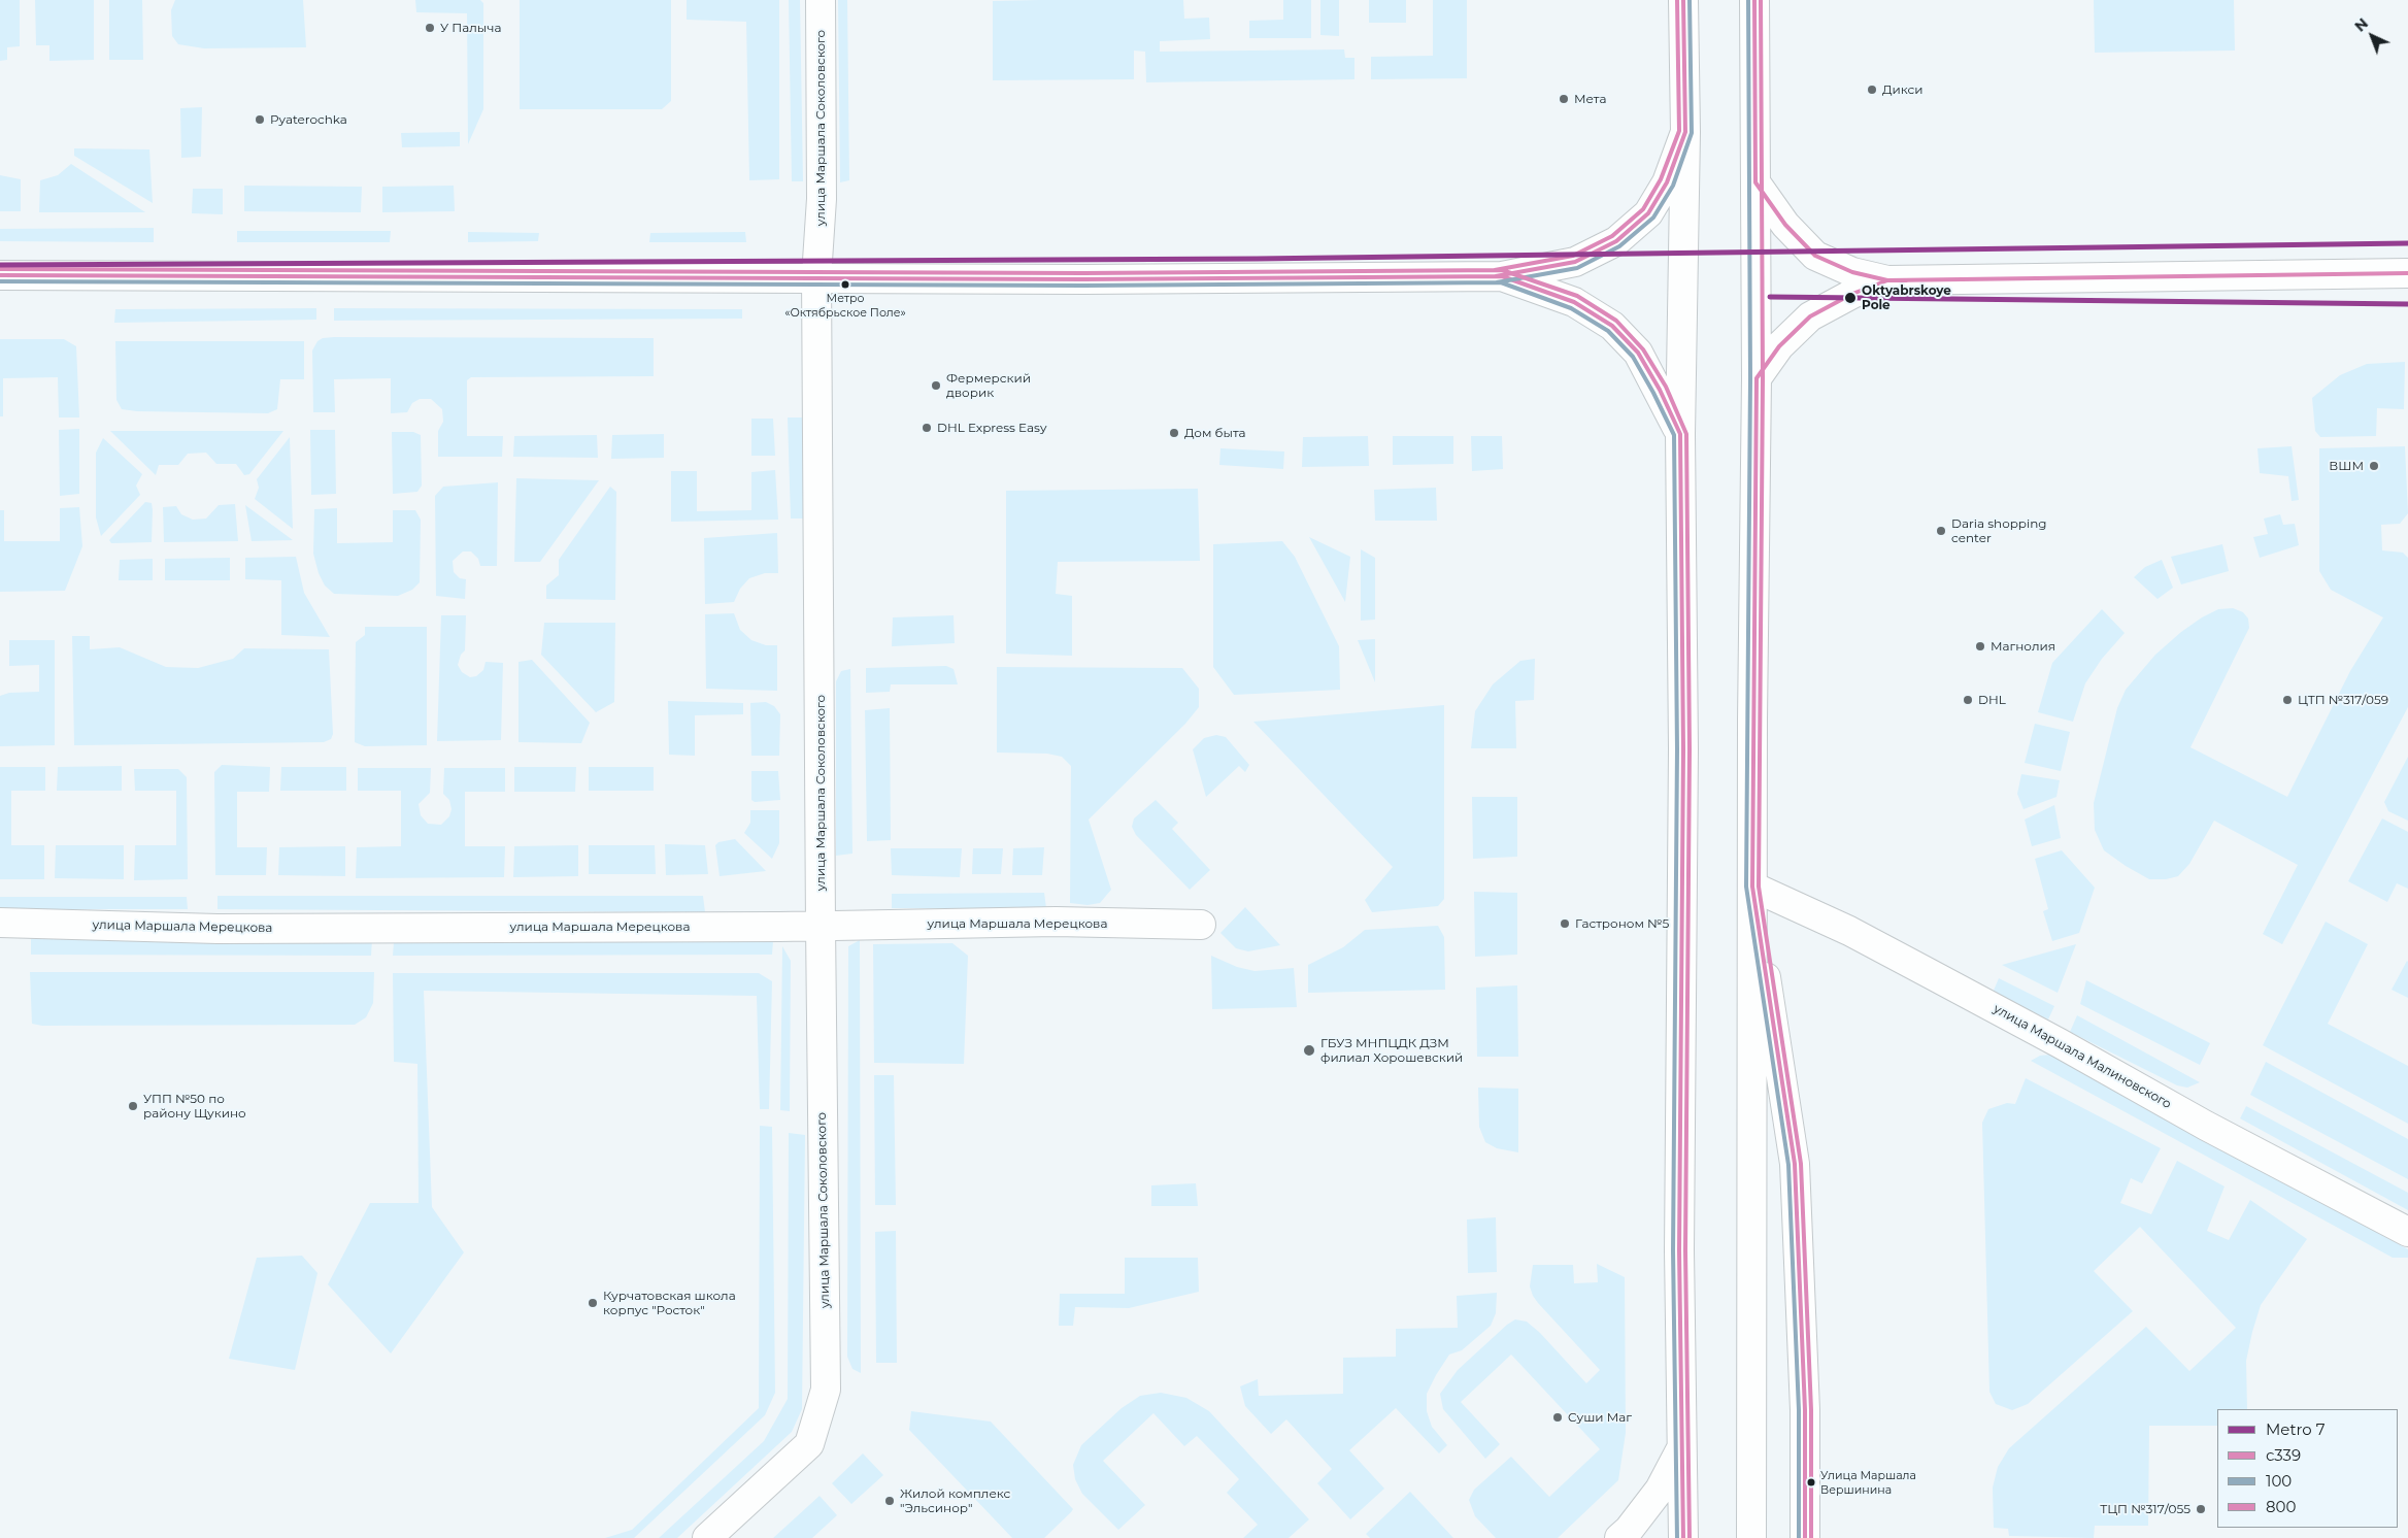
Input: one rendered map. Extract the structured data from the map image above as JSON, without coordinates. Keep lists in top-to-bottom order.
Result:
{
  "streets": {
    "street": ["улица Маршала Соколовского", "улица Маршала Мерецкова", "улица Маршала Малиновского"]
  },
  "crossings": [
    ["улица Маршала Соколовского", "улица Маршала Мерецкова"]
  ],
  "places": [
    "У Палыча",
    "Дикси",
    "Мета",
    "Pyaterochka",
    "Метро «Октябрьское Поле»",
    "Oktyabrskoye Pole",
    "Фермерский дворик",
    "DHL Express Easy",
    "Дом быта",
    "ВШМ",
    "Daria shopping center",
    "Магнолия",
    "DHL",
    "ЦТП №317/059",
    "Гастроном №5",
    "ГБУЗ МНПЦДК ДЗМ филиал Хорошевский",
    "УПП №50 по району Щукино",
    "Курчатовская школа корпус \"Росток\"",
    "Cуши Маг",
    "Улица Маршала Вершинина",
    "Жилой комплекс \"Эльсинор\"",
    "ТЦП №317/055"
  ],
  "lines": [
    "transit line с339",
    "transit line 100",
    "transit line 800",
    "metro line 7"
  ],
  "legend": [
    "Metro 7",
    "с339",
    "100",
    "800"
  ],
  "north": "top left"
}
